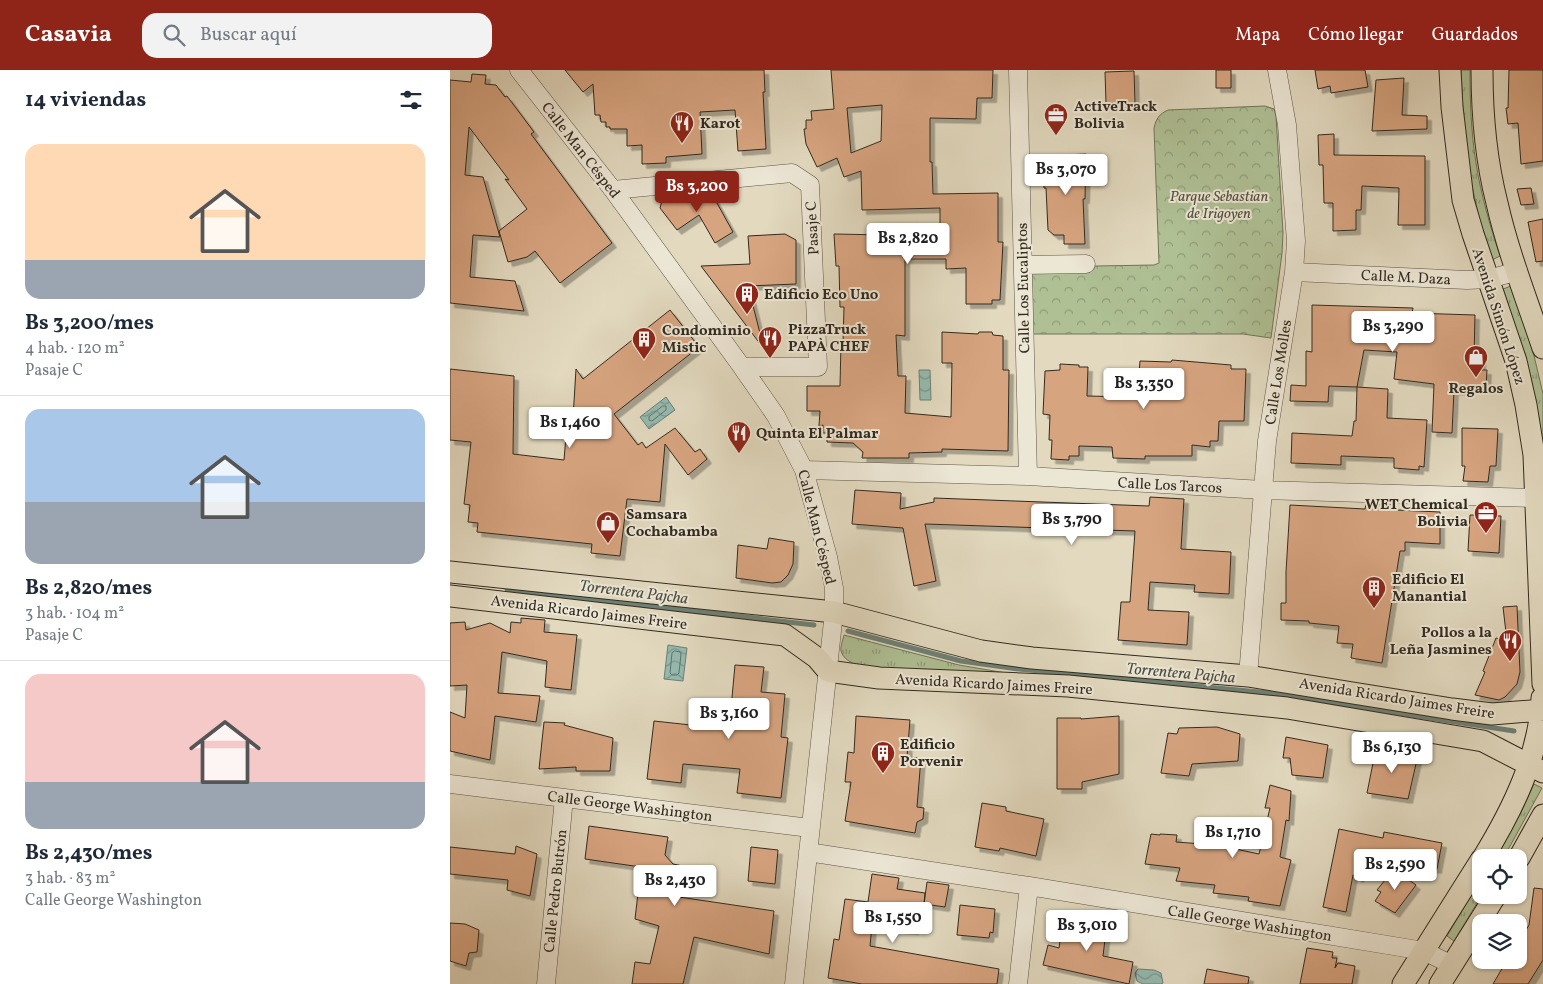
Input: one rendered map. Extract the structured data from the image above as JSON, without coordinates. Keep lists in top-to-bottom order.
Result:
{
  "streets": {
    "main road": ["Avenida Simón López", "Avenida Ricardo Jaimes Freire"],
    "street": [
      "Calle Man Césped",
      "Pasaje C",
      "Calle M. Daza",
      "Calle Los Eucaliptos",
      "Calle Los Molles",
      "Calle Los Tarcos",
      "Calle George Washington",
      "Calle Pedro Butrón"
    ]
  },
  "crossings": [
    ["Calle Man Césped", "Pasaje C"],
    ["Calle Man Césped", "Calle Los Tarcos"],
    ["Calle Man Césped", "Avenida Ricardo Jaimes Freire"],
    ["Calle Man Césped", "Calle George Washington"],
    ["Calle M. Daza", "Avenida Simón López"],
    ["Calle M. Daza", "Calle Los Molles"],
    ["Calle Los Eucaliptos", "Calle Los Tarcos"],
    ["Avenida Simón López", "Calle Los Tarcos"],
    ["Avenida Simón López", "Avenida Ricardo Jaimes Freire"],
    ["Avenida Simón López", "Calle George Washington"],
    ["Calle Los Molles", "Calle Los Tarcos"],
    ["Calle Los Molles", "Avenida Ricardo Jaimes Freire"],
    ["Calle George Washington", "Calle Pedro Butrón"]
  ],
  "water": ["Torrentera Pajcha"],
  "parks": ["Parque Sebastian de Irigoyen"],
  "places": {
    "office": ["ActiveTrack Bolivia", "WET Chemical Bolivia"],
    "restaurant": [
      "Karot",
      "PizzaTruck PAPÀ CHEF",
      "Quinta El Palmar",
      "Pollos a la Leña Jasmines"
    ],
    "building": [
      "Edificio Eco Uno",
      "Condominio Mistic",
      "Edificio El Manantial",
      "Edificio Porvenir"
    ],
    "shop": ["Regalos", "Samsara Cochabamba"]
  },
  "page": {
    "header": "Casavia",
    "search": "Buscar aquí",
    "nav": ["Mapa", "Cómo llegar", "Guardados"],
    "heading": "14 viviendas",
    "list": [
      {
        "name": "Bs 3,200/mes",
        "note": "4 hab. · 120 m² · Pasaje C"
      },
      {
        "name": "Bs 2,820/mes",
        "note": "3 hab. · 104 m² · Pasaje C"
      },
      {
        "name": "Bs 2,430/mes",
        "note": "3 hab. · 83 m² · Calle George Washington"
      }
    ],
    "price": [
      "Bs 3,070",
      "Bs 3,200",
      "Bs 2,820",
      "Bs 3,290",
      "Bs 3,350",
      "Bs 1,460",
      "Bs 3,790",
      "Bs 3,160",
      "Bs 6,130",
      "Bs 1,710",
      "Bs 2,590",
      "Bs 2,430",
      "Bs 1,550",
      "Bs 3,010"
    ]
  }
}
